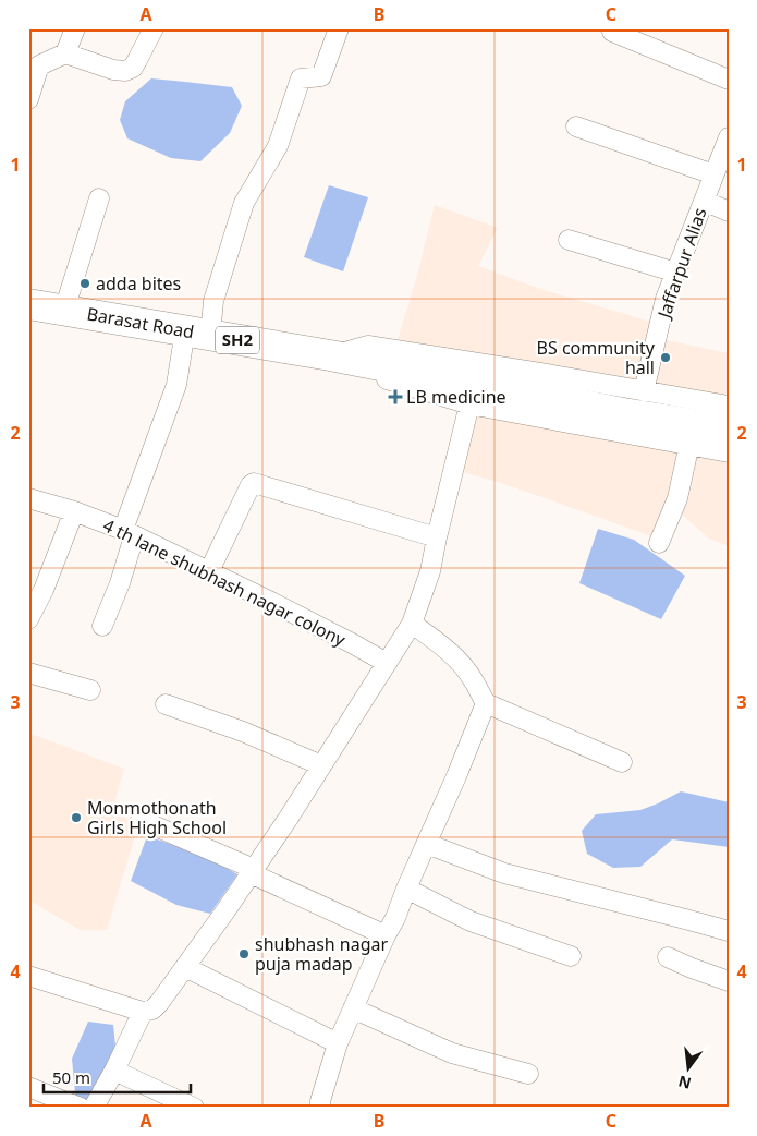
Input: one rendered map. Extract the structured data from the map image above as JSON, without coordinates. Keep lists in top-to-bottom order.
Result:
{
  "streets": {
    "main road": ["Barasat Road", "SH2"],
    "street": ["Jaffarpur Alias", "4 th lane shubhash nagar colony"]
  },
  "places": {
    "other": [
      "adda bites",
      "BS community hall",
      "Monmothonath Girls High School",
      "shubhash nagar puja madap"
    ],
    "health": ["LB medicine"]
  },
  "scale_bar": "50 m",
  "north": "bottom",
  "grid": {
    "columns": ["A", "B", "C"],
    "rows": [
      "1",
      "2",
      "3",
      "4"
    ]
  }
}
